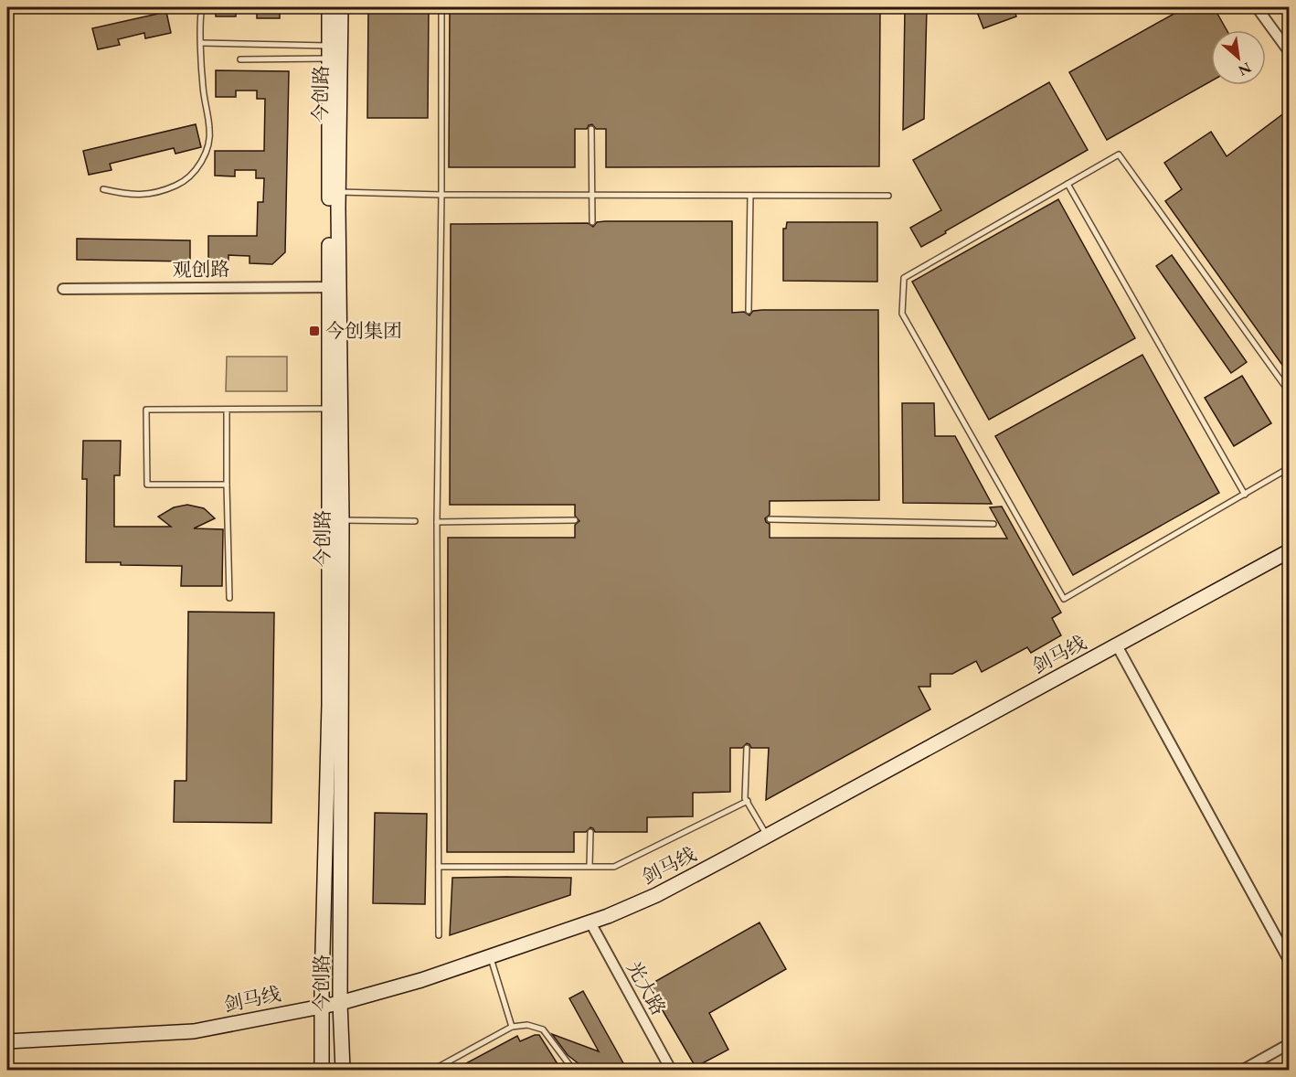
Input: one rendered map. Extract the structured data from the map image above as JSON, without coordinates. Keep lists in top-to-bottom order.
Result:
{
  "streets": {
    "main road": ["今创路", "剑马线"],
    "street": ["观创路", "光大路"]
  },
  "crossings": [
    ["今创路", "观创路"],
    ["今创路", "剑马线"],
    ["剑马线", "光大路"]
  ],
  "places": {
    "transit": ["今创集团"]
  },
  "north": "bottom right"
}
